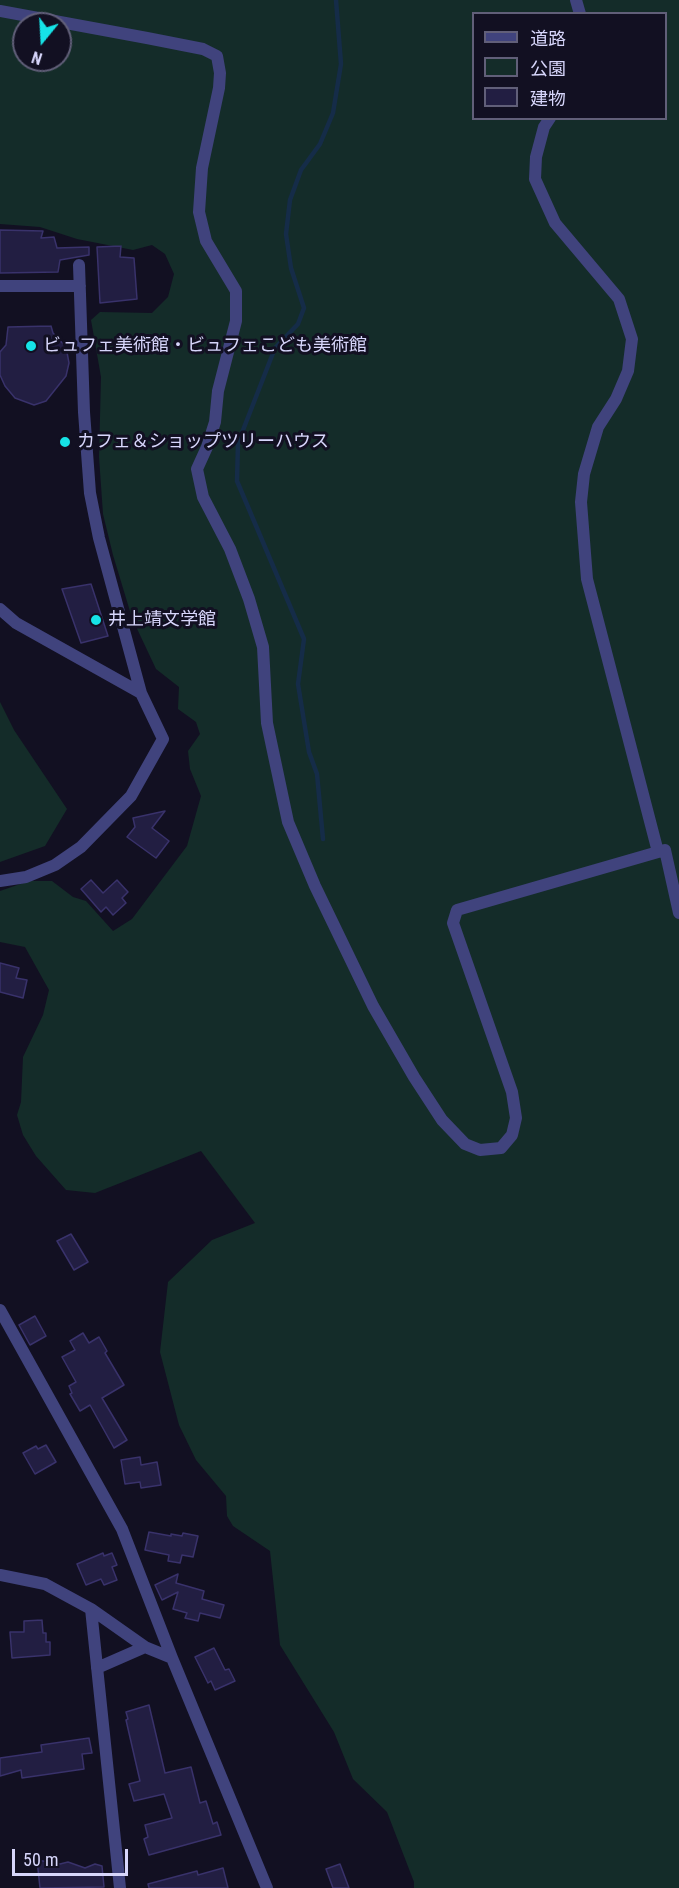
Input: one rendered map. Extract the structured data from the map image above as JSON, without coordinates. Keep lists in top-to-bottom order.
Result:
{
  "places": ["ビュフェ美術館・ビュフェこども美術館", "カフェ＆ショップツリーハウス", "井上靖文学館"],
  "legend": ["道路", "公園", "建物"],
  "scale_bar": "50 m",
  "north": "bottom"
}
